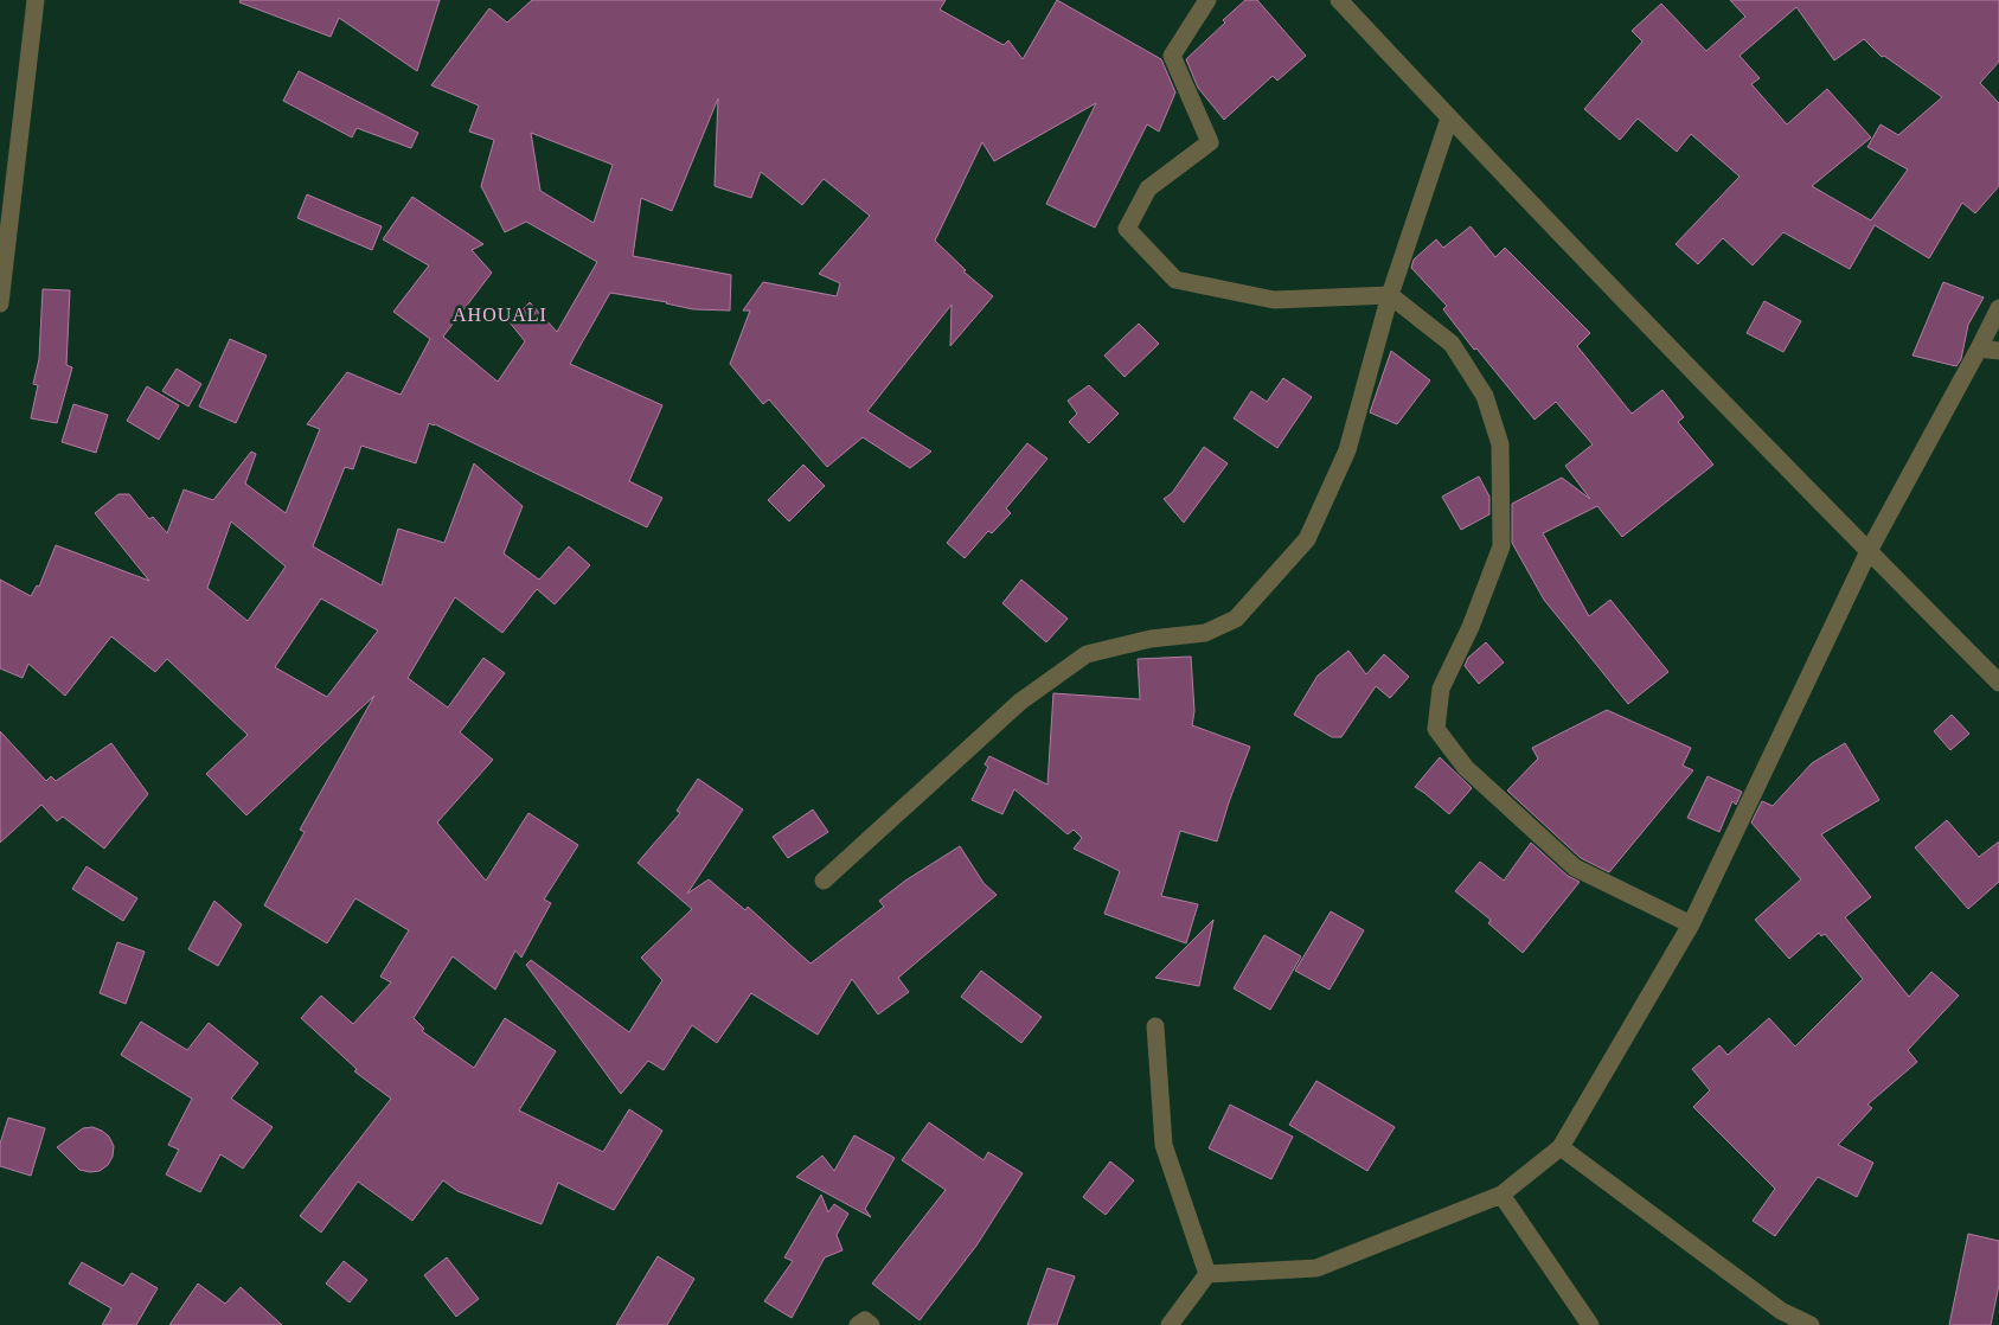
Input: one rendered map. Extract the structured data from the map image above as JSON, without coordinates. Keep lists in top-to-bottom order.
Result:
{
  "districts": ["AHOUALI"]
}
